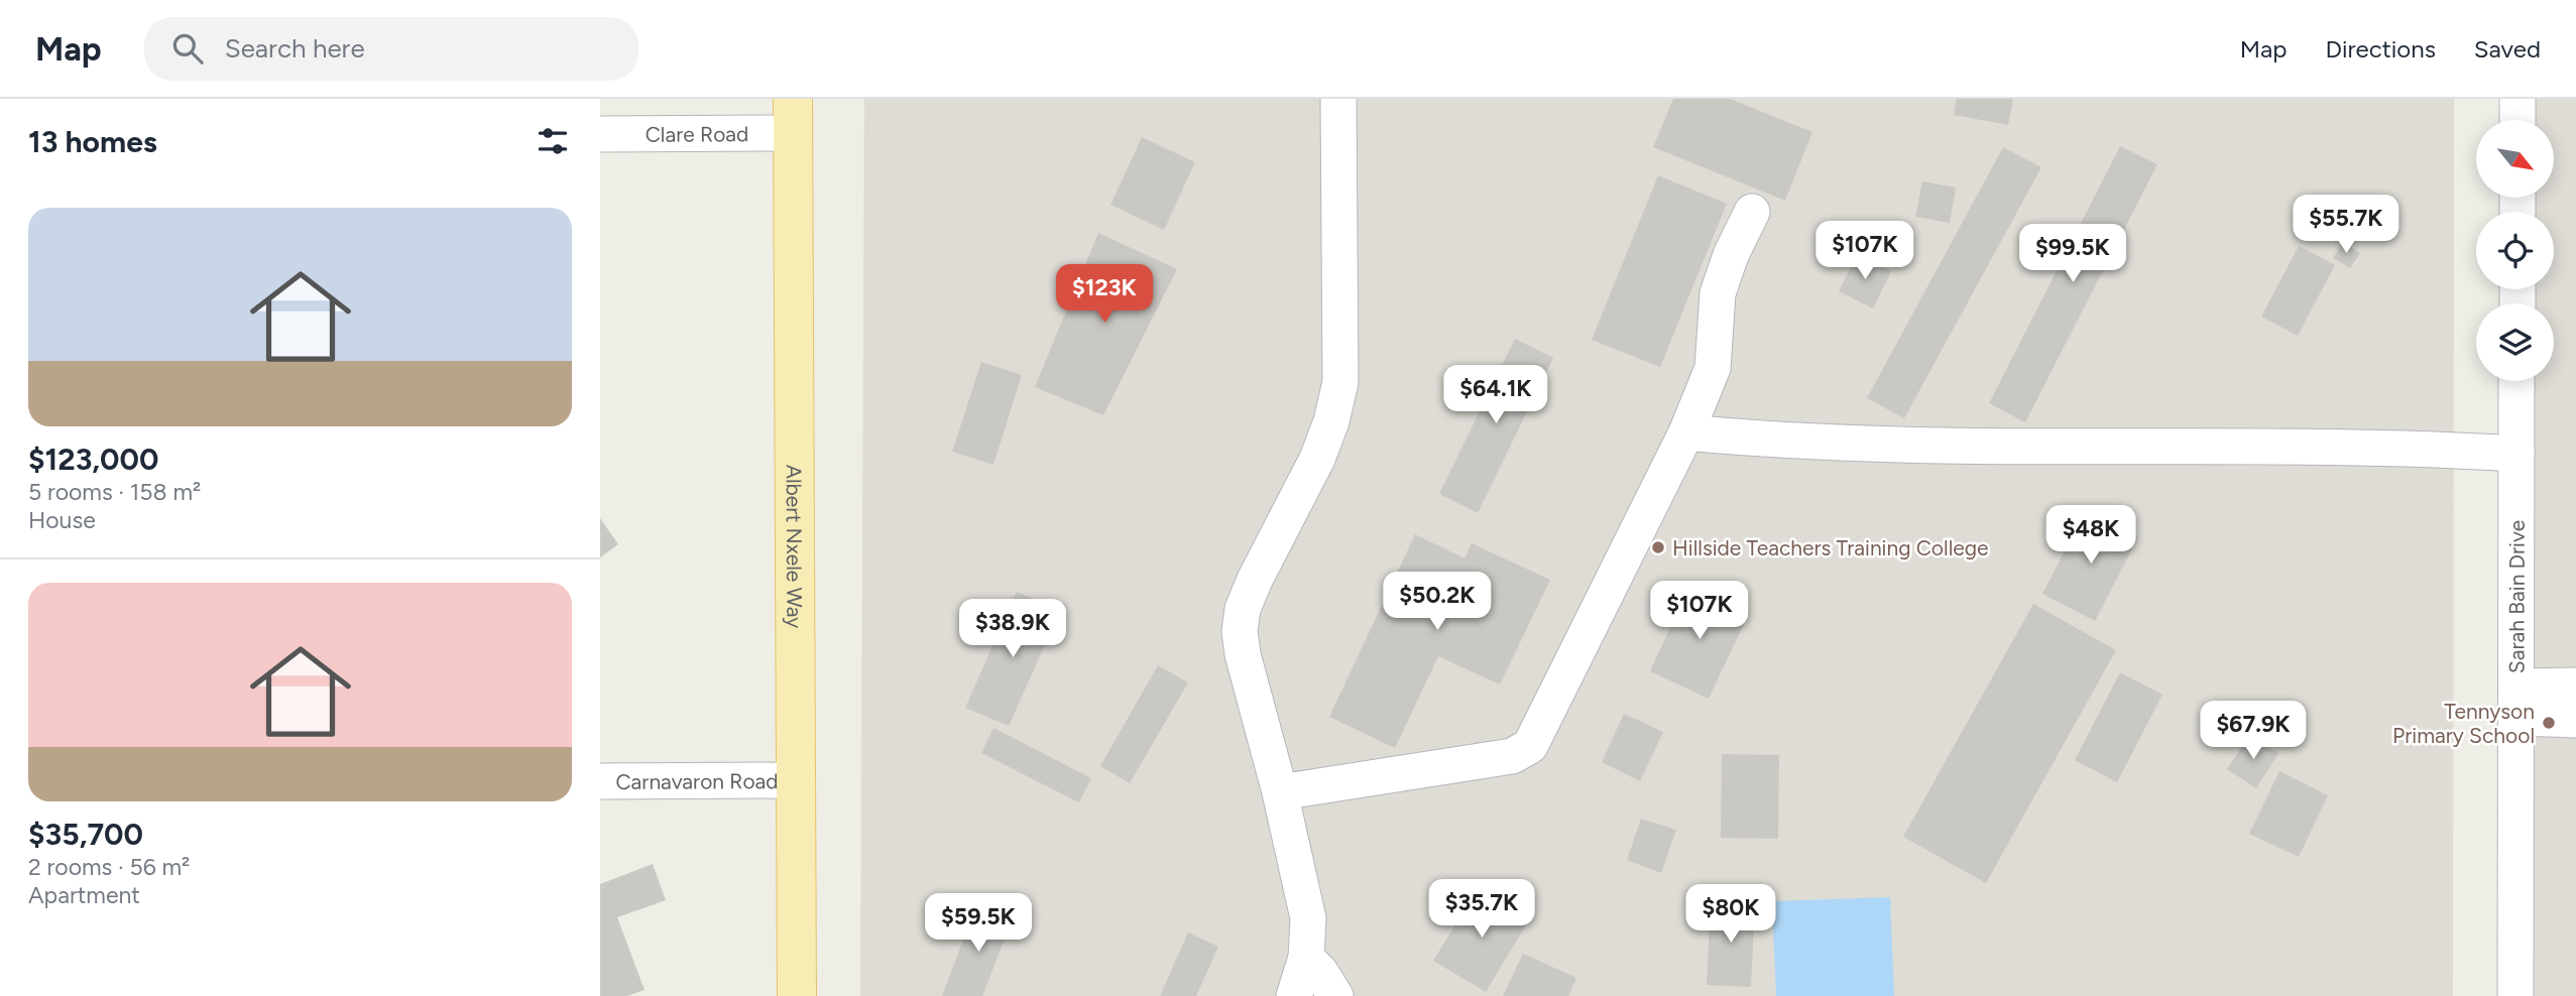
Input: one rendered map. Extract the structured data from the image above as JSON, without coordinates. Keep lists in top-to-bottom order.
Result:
{
  "streets": {
    "main road": ["Albert Nxele Way"],
    "street": ["Clare Road", "Sarah Bain Drive", "Carnavaron Road"]
  },
  "crossings": [
    ["Clare Road", "Albert Nxele Way"],
    ["Albert Nxele Way", "Carnavaron Road"]
  ],
  "places": ["Hillside Teachers Training College", "Tennyson Primary School"],
  "north": "bottom right",
  "page": {
    "header": "Map",
    "search": "Search here",
    "nav": ["Map", "Directions", "Saved"],
    "heading": "13 homes",
    "list": [
      {
        "name": "$123,000",
        "note": "5 rooms · 158 m² · House"
      },
      {
        "name": "$35,700",
        "note": "2 rooms · 56 m² · Apartment"
      }
    ],
    "price": [
      "$55.7K",
      "$107K",
      "$99.5K",
      "$123K",
      "$64.1K",
      "$48K",
      "$50.2K",
      "$107K",
      "$38.9K",
      "$67.9K",
      "$35.7K",
      "$80K",
      "$59.5K"
    ]
  }
}
